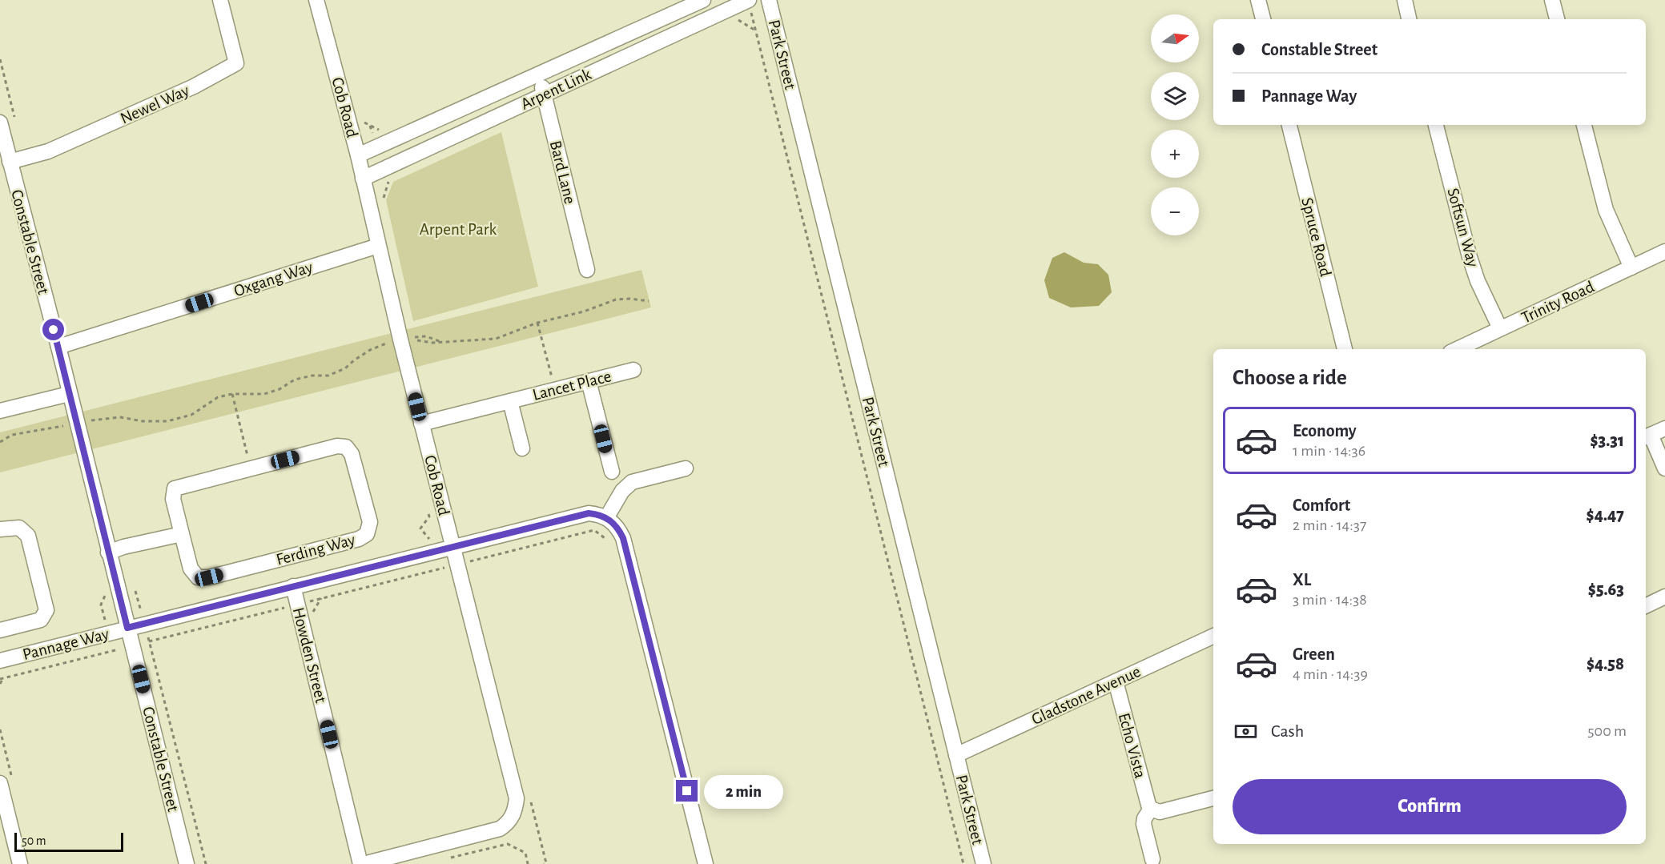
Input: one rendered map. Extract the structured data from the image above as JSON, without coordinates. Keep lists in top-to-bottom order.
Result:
{
  "streets": {
    "street": [
      "Park Street",
      "Arpent Link",
      "Newel Way",
      "Cob Road",
      "Bard Lane",
      "Softsun Way",
      "Spruce Road",
      "Constable Street",
      "Oxgang Way",
      "Trinity Road",
      "Lancet Place",
      "Ferding Way",
      "Pannage Way",
      "Howden Street",
      "Gladstone Avenue",
      "Echo Vista"
    ]
  },
  "crossings": [
    ["Park Street", "Gladstone Avenue"],
    ["Arpent Link", "Cob Road"],
    ["Arpent Link", "Bard Lane"],
    ["Newel Way", "Constable Street"],
    ["Cob Road", "Oxgang Way"],
    ["Cob Road", "Lancet Place"],
    ["Cob Road", "Pannage Way"],
    ["Cob Road", "Howden Street"],
    ["Softsun Way", "Trinity Road"],
    ["Constable Street", "Oxgang Way"],
    ["Constable Street", "Pannage Way"],
    ["Pannage Way", "Howden Street"],
    ["Gladstone Avenue", "Echo Vista"]
  ],
  "parks": ["Arpent Park"],
  "scale_bar": "50 m",
  "north": "right",
  "page": {
    "map_buttons": ["+", "−"],
    "banner": ["Constable Street", "Pannage Way"],
    "heading": "Choose a ride",
    "list": [
      {
        "name": "Economy",
        "note": "1 min · 14:36",
        "value": "$3.31"
      },
      {
        "name": "Comfort",
        "note": "2 min · 14:37",
        "value": "$4.47"
      },
      {
        "name": "XL",
        "note": "3 min · 14:38",
        "value": "$5.63"
      },
      {
        "name": "Green",
        "note": "4 min · 14:39",
        "value": "$4.58"
      }
    ],
    "pay": ["Cash", "500 m"],
    "buttons": "Confirm",
    "bubble": "2 min",
    "scale": "50 m"
  }
}
